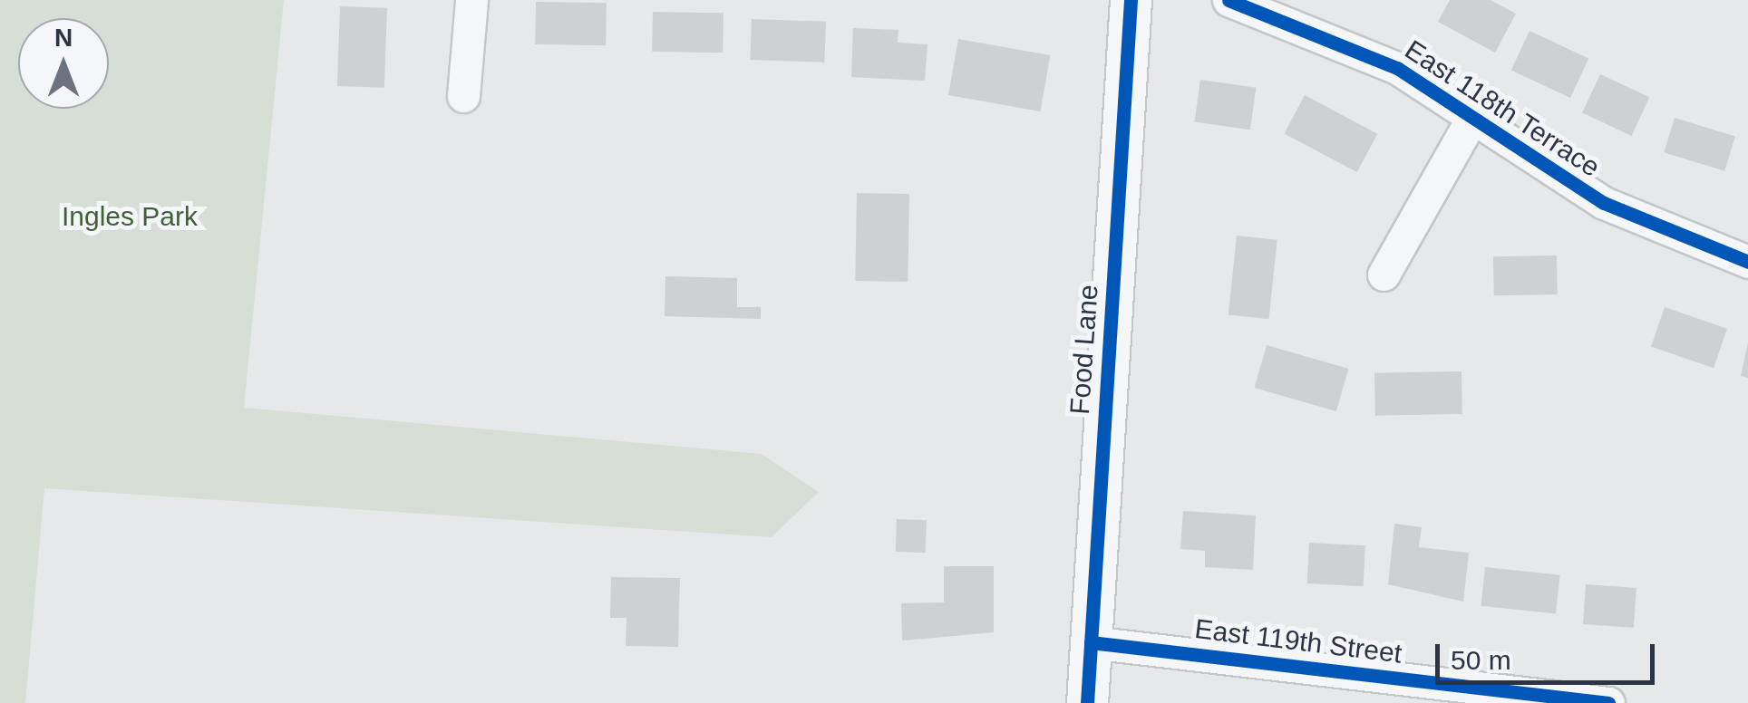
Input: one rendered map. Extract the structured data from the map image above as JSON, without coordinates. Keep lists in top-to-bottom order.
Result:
{
  "streets": {
    "street": ["East 118th Terrace", "Food Lane", "East 119th Street"]
  },
  "crossings": [
    ["Food Lane", "East 119th Street"]
  ],
  "parks": ["Ingles Park"],
  "scale_bar": "50 m",
  "north": "top"
}
